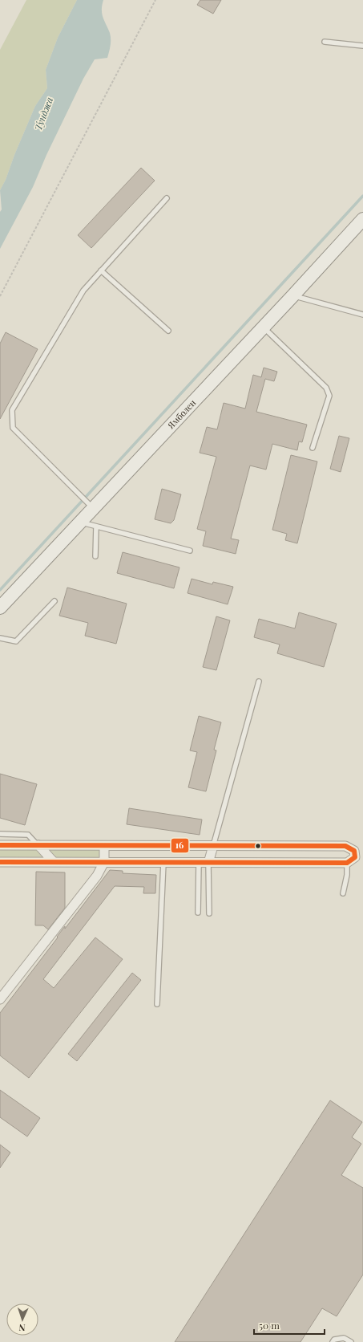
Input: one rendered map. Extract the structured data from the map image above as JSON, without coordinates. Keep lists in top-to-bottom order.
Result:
{
  "streets": {
    "main road": ["Ямболен"]
  },
  "water": ["Тунджа"],
  "lines": ["transit line 16"],
  "scale_bar": "50 m",
  "north": "bottom"
}
